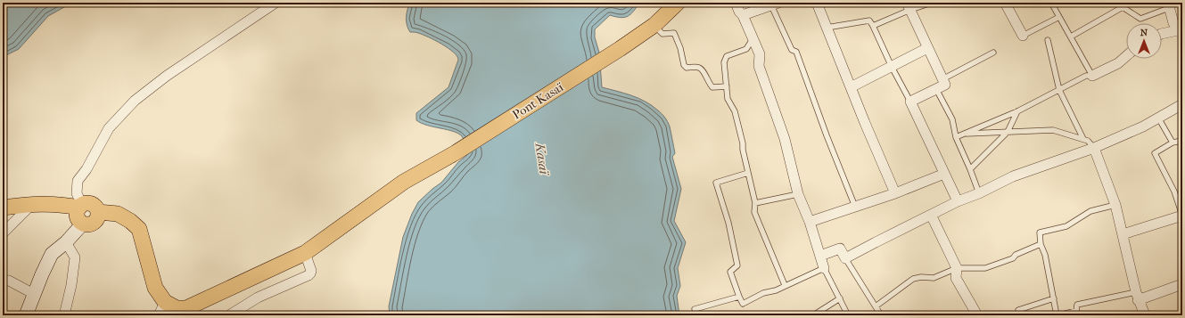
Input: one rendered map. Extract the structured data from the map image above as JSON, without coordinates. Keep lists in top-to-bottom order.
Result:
{
  "streets": {
    "main road": ["Pont Kasaï"]
  },
  "water": ["Kasaï"],
  "north": "top"
}
